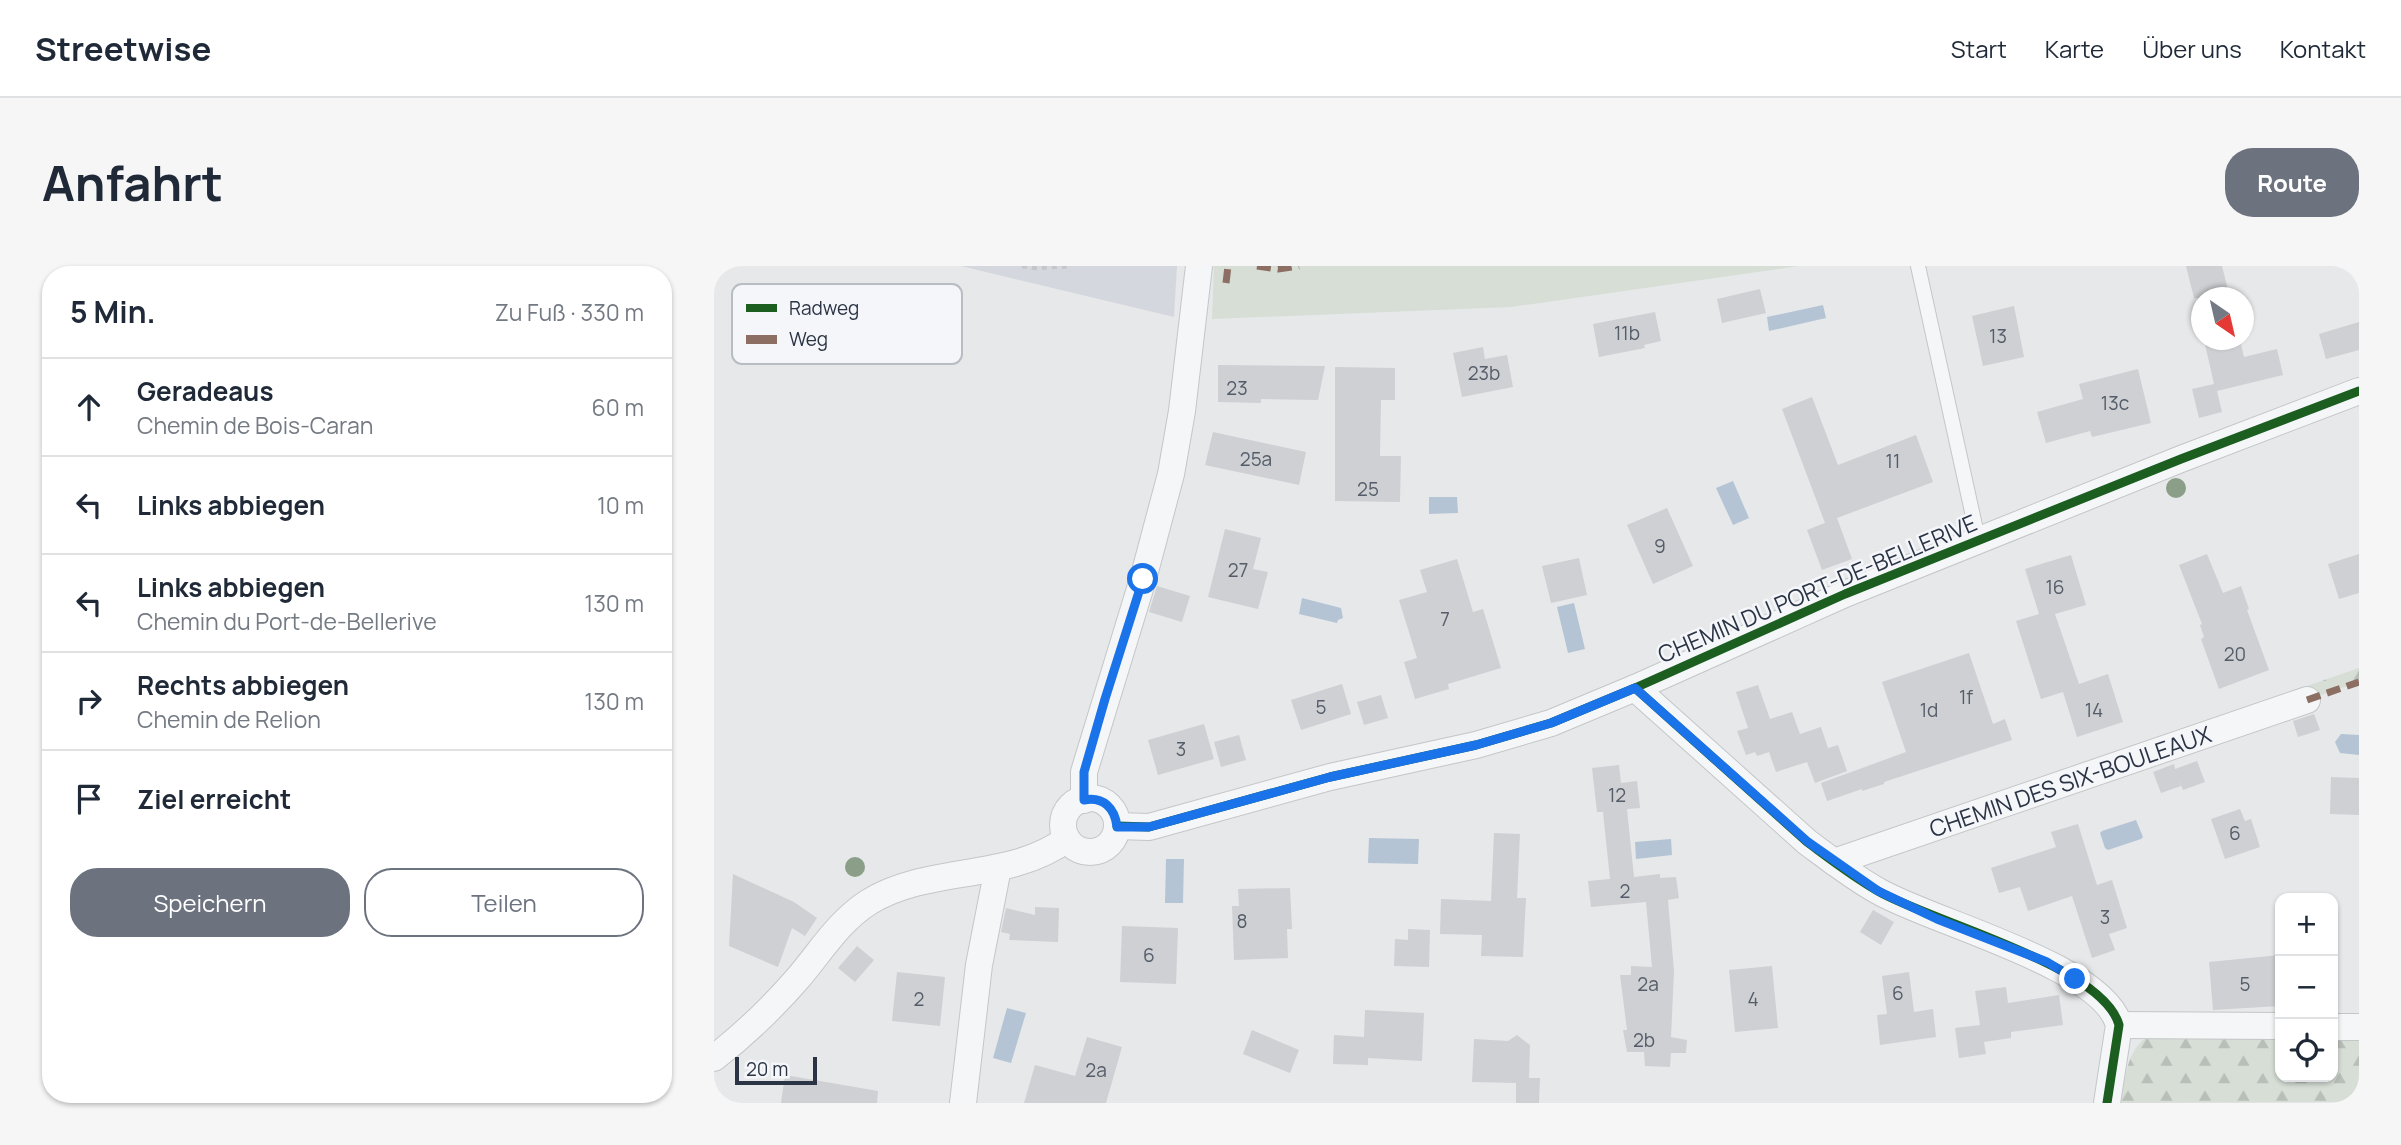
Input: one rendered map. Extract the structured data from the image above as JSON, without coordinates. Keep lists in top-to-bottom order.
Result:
{
  "streets": {
    "street": ["CHEMIN DU PORT-DE-BELLERIVE", "CHEMIN DES SIX-BOULEAUX"]
  },
  "house_numbers": [
    "11b",
    "13",
    "23b",
    "23",
    "13c",
    "25a",
    "11",
    "25",
    "9",
    "27",
    "16",
    "7",
    "20",
    "1f",
    "5",
    "1d",
    "14",
    "3",
    "12",
    "6",
    "2",
    "3",
    "8",
    "6",
    "2a",
    "5",
    "6",
    "2",
    "4",
    "2b",
    "2a"
  ],
  "legend": ["Radweg", "Weg"],
  "scale_bar": "20 m",
  "north": "bottom right",
  "page": {
    "header": "Streetwise",
    "nav": [
      "Start",
      "Karte",
      "Über uns",
      "Kontakt"
    ],
    "buttons": [
      "Route",
      ["Speichern", "Teilen"]
    ],
    "title": "Anfahrt",
    "heading": ["5 Min.", "Zu Fuß · 330 m"],
    "list": [
      ["Geradeaus", "Chemin de Bois-Caran", "60 m"],
      ["Links abbiegen", "10 m"],
      ["Links abbiegen", "Chemin du Port-de-Bellerive", "130 m"],
      ["Rechts abbiegen", "Chemin de Relion", "130 m"],
      "Ziel erreicht"
    ],
    "map_buttons": ["+", "−"],
    "scale": "20 m"
  }
}
